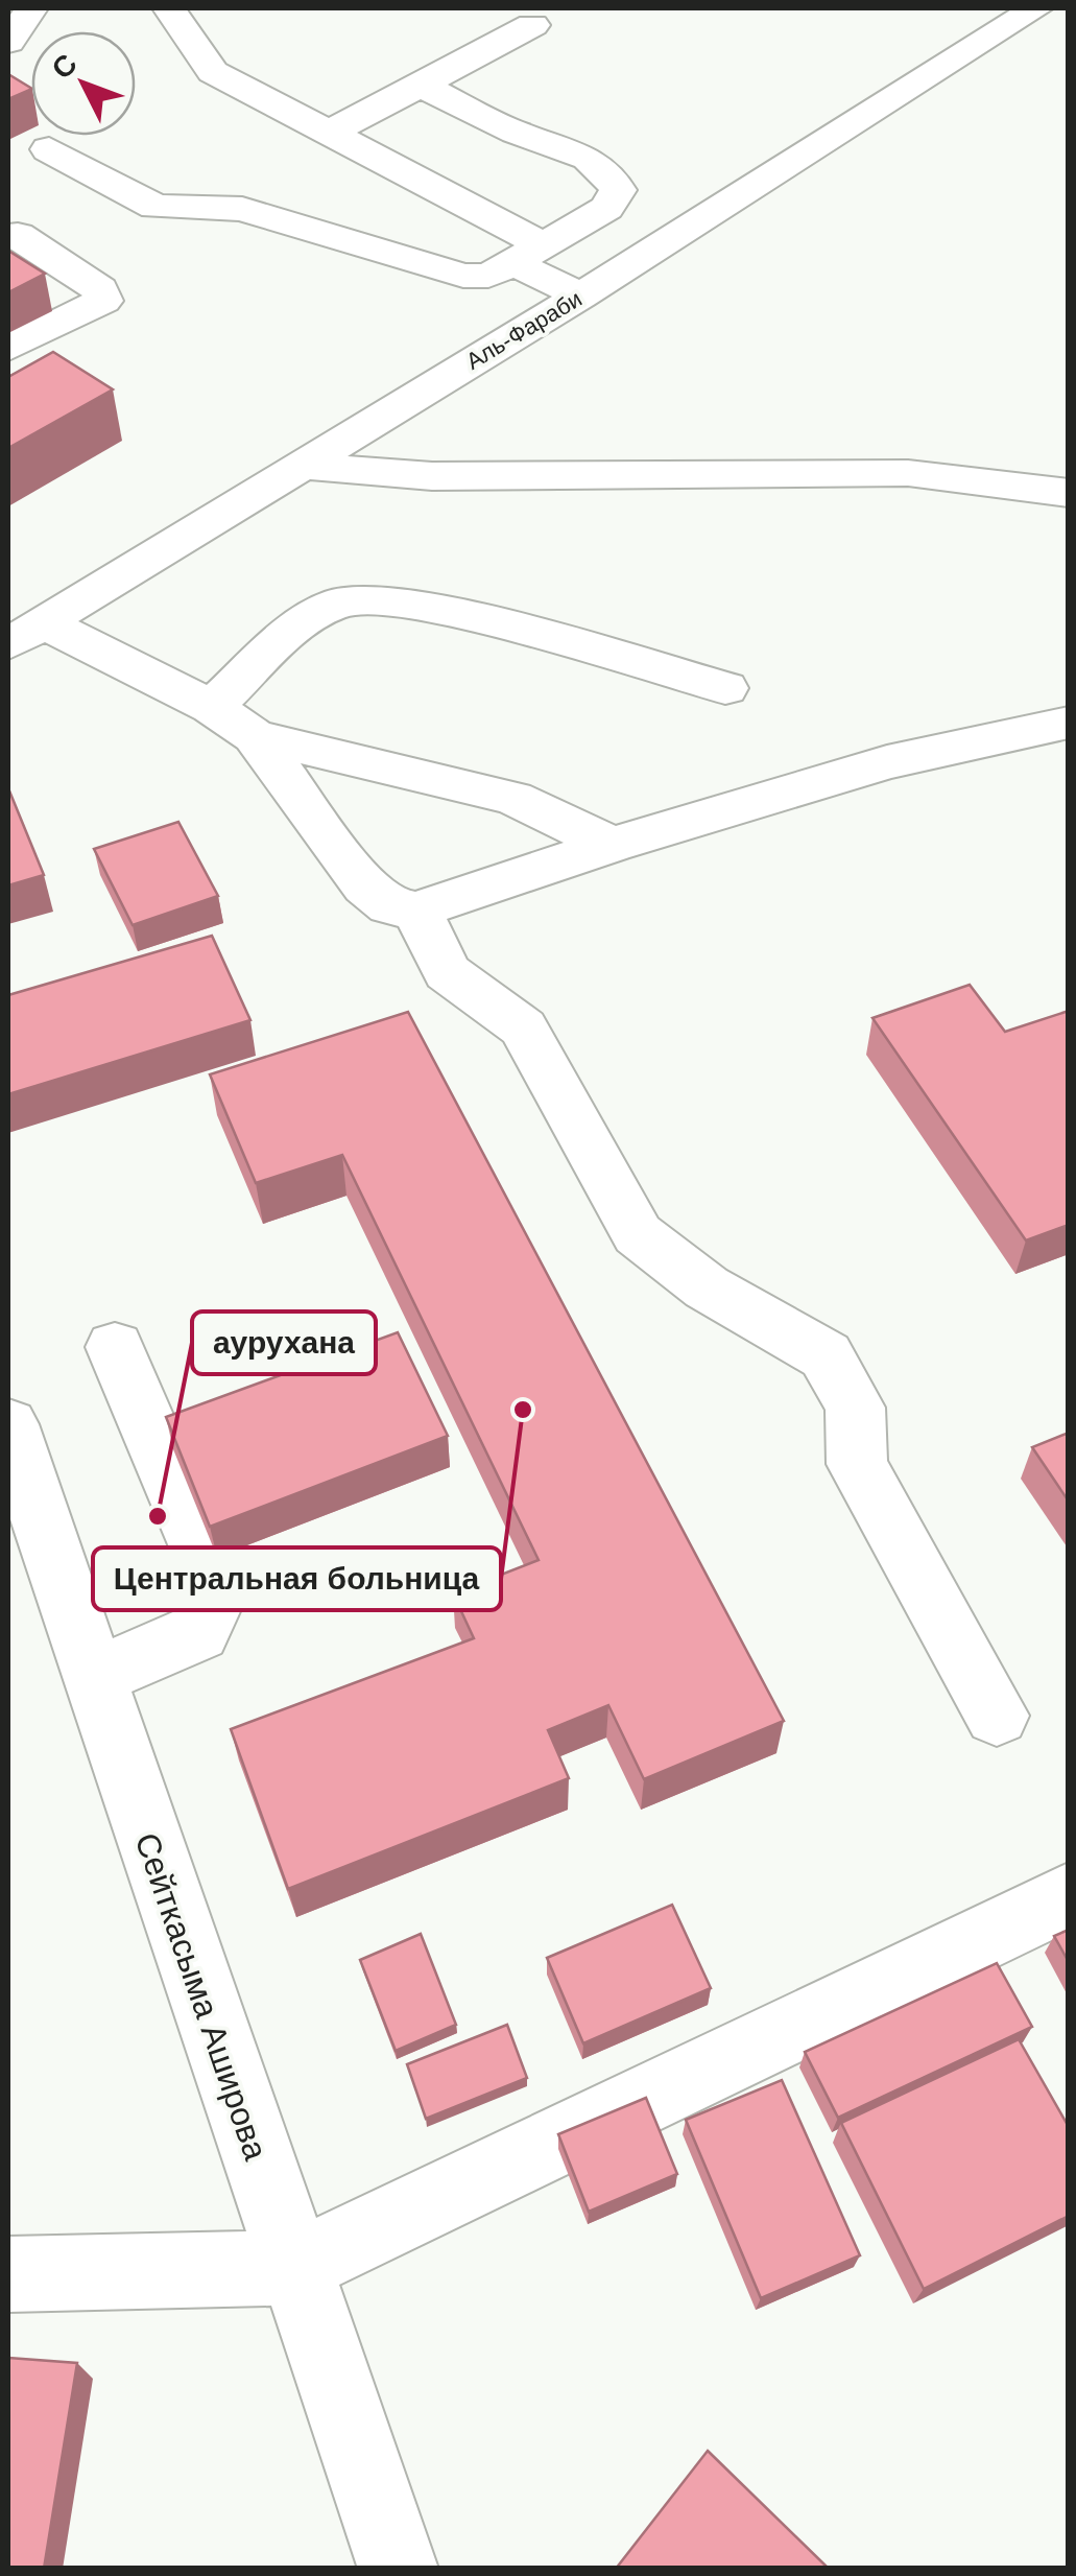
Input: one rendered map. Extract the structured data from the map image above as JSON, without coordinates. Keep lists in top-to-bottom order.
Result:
{
  "streets": {
    "street": ["Аль-Фараби", "Сейткасыма Аширова"]
  },
  "places": ["Центральная больница", "аурухана"],
  "north": "top left"
}
